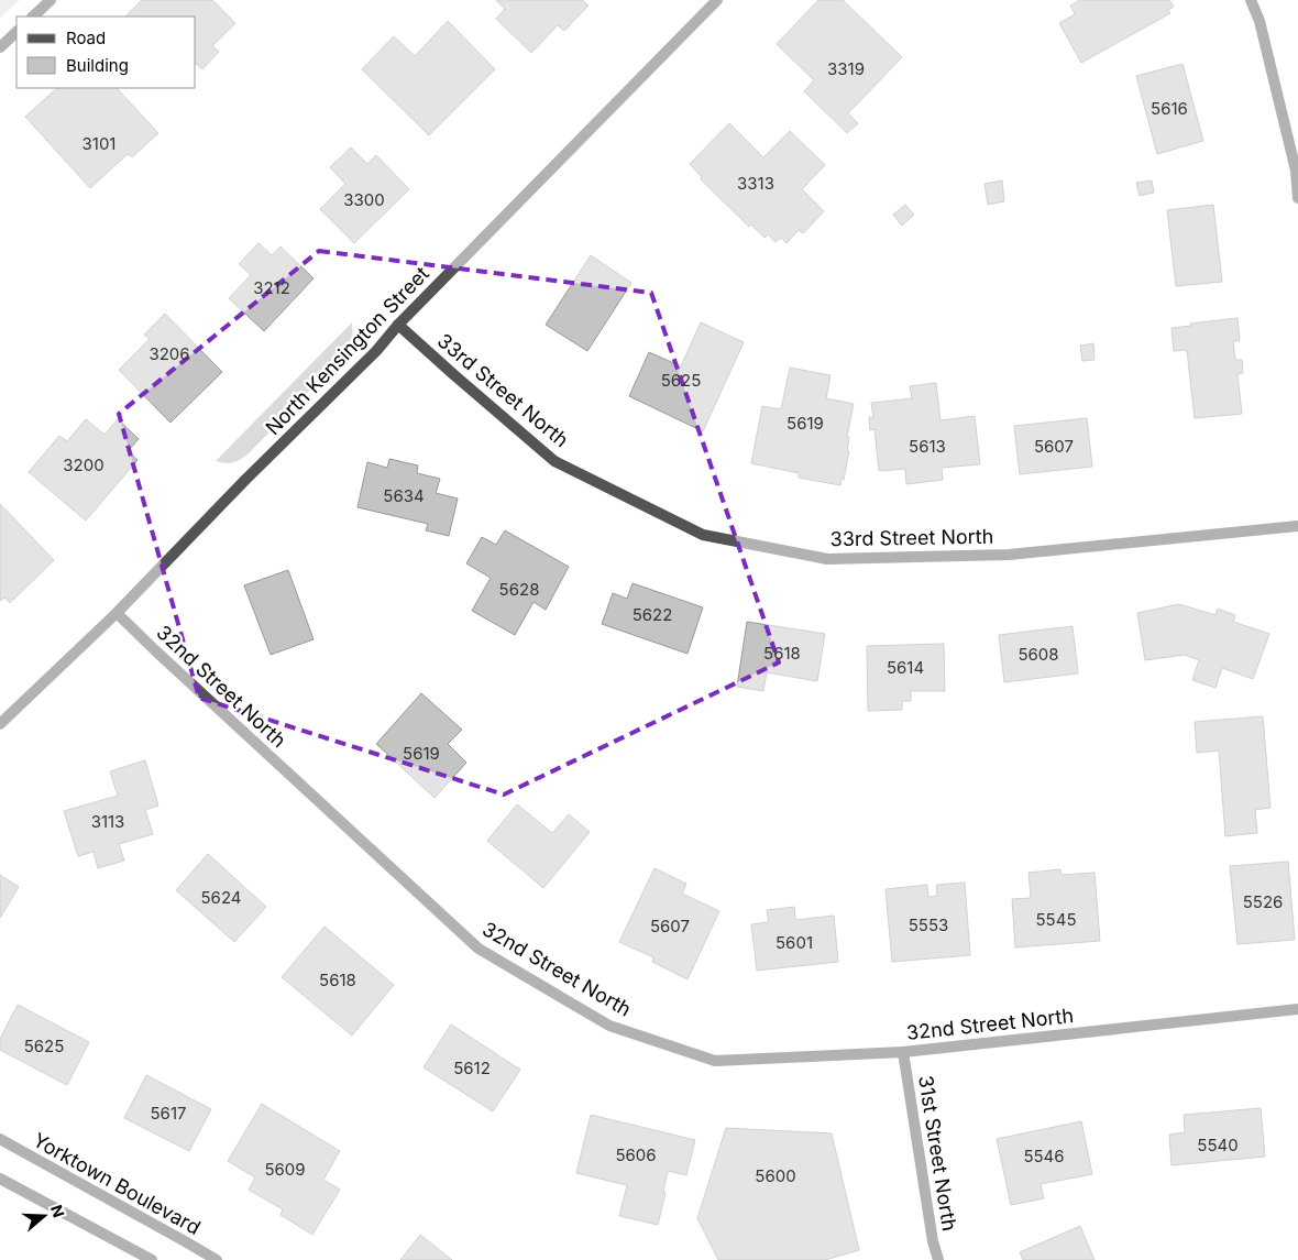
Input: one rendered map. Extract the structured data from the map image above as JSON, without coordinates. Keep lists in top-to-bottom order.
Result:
{
  "streets": {
    "street": [
      "North Kensington Street",
      "33rd Street North",
      "32nd Street North",
      "31st Street North",
      "Yorktown Boulevard"
    ]
  },
  "crossings": [
    ["North Kensington Street", "33rd Street North"],
    ["North Kensington Street", "32nd Street North"],
    ["32nd Street North", "31st Street North"]
  ],
  "house_numbers": [
    "3319",
    "5616",
    "3101",
    "3313",
    "3300",
    "3212",
    "3206",
    "5625",
    "5619",
    "5613",
    "5607",
    "3200",
    "5634",
    "5628",
    "5622",
    "5618",
    "5608",
    "5614",
    "5619",
    "3113",
    "5624",
    "5526",
    "5545",
    "5553",
    "5607",
    "5601",
    "5618",
    "5625",
    "5612",
    "5617",
    "5540",
    "5606",
    "5546",
    "5609",
    "5600"
  ],
  "legend": ["Road", "Building"],
  "north": "right"
}
